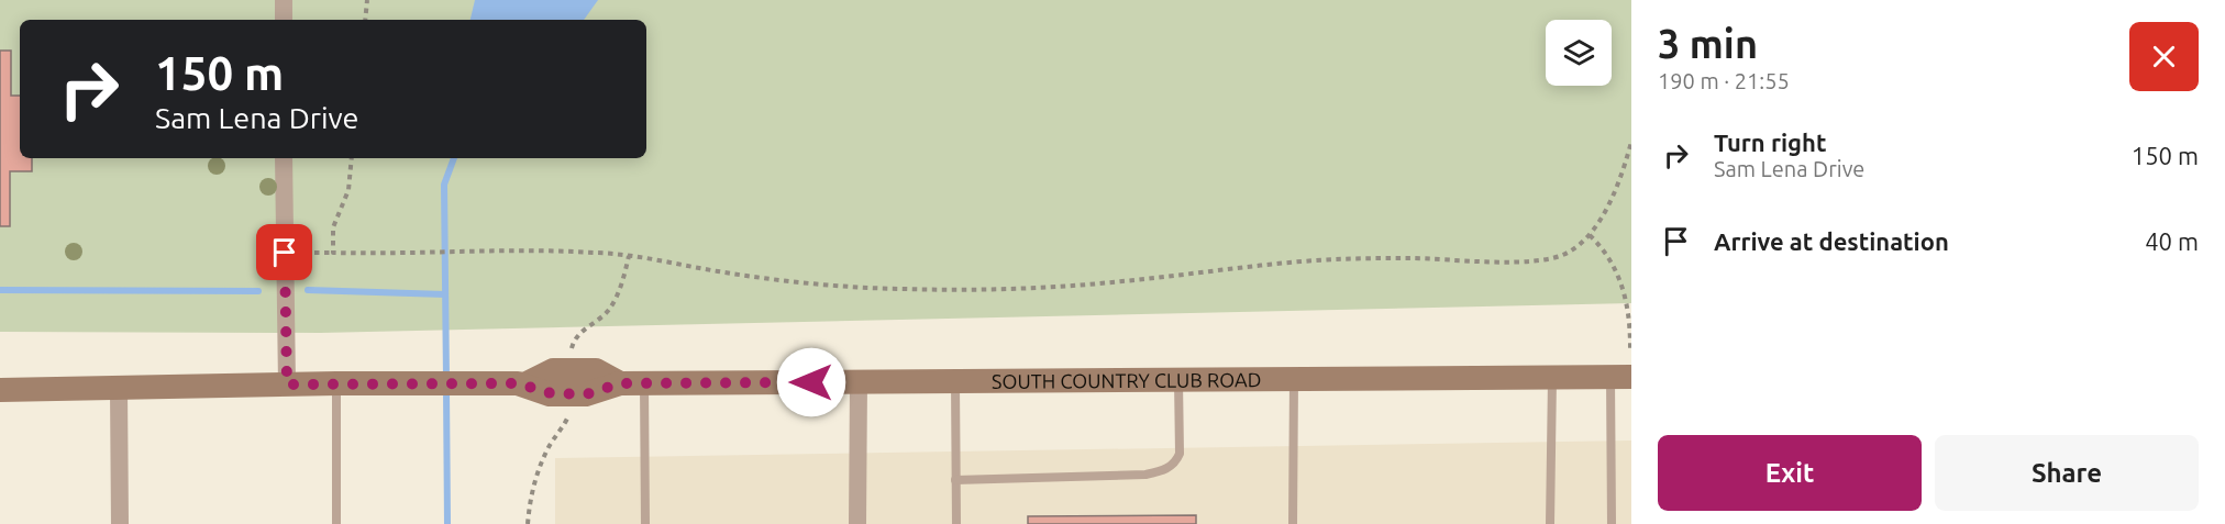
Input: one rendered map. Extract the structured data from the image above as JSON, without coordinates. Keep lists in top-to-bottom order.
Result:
{
  "streets": {
    "street": ["SOUTH COUNTRY CLUB ROAD"]
  },
  "page": {
    "heading": ["3 min", "190 m · 21:55"],
    "turn": ["150 m", "Sam Lena Drive"],
    "list": [
      {
        "name": "Turn right",
        "note": "Sam Lena Drive",
        "value": "150 m"
      },
      {
        "name": "Arrive at destination",
        "value": "40 m"
      }
    ],
    "buttons": ["Exit", "Share"]
  }
}
